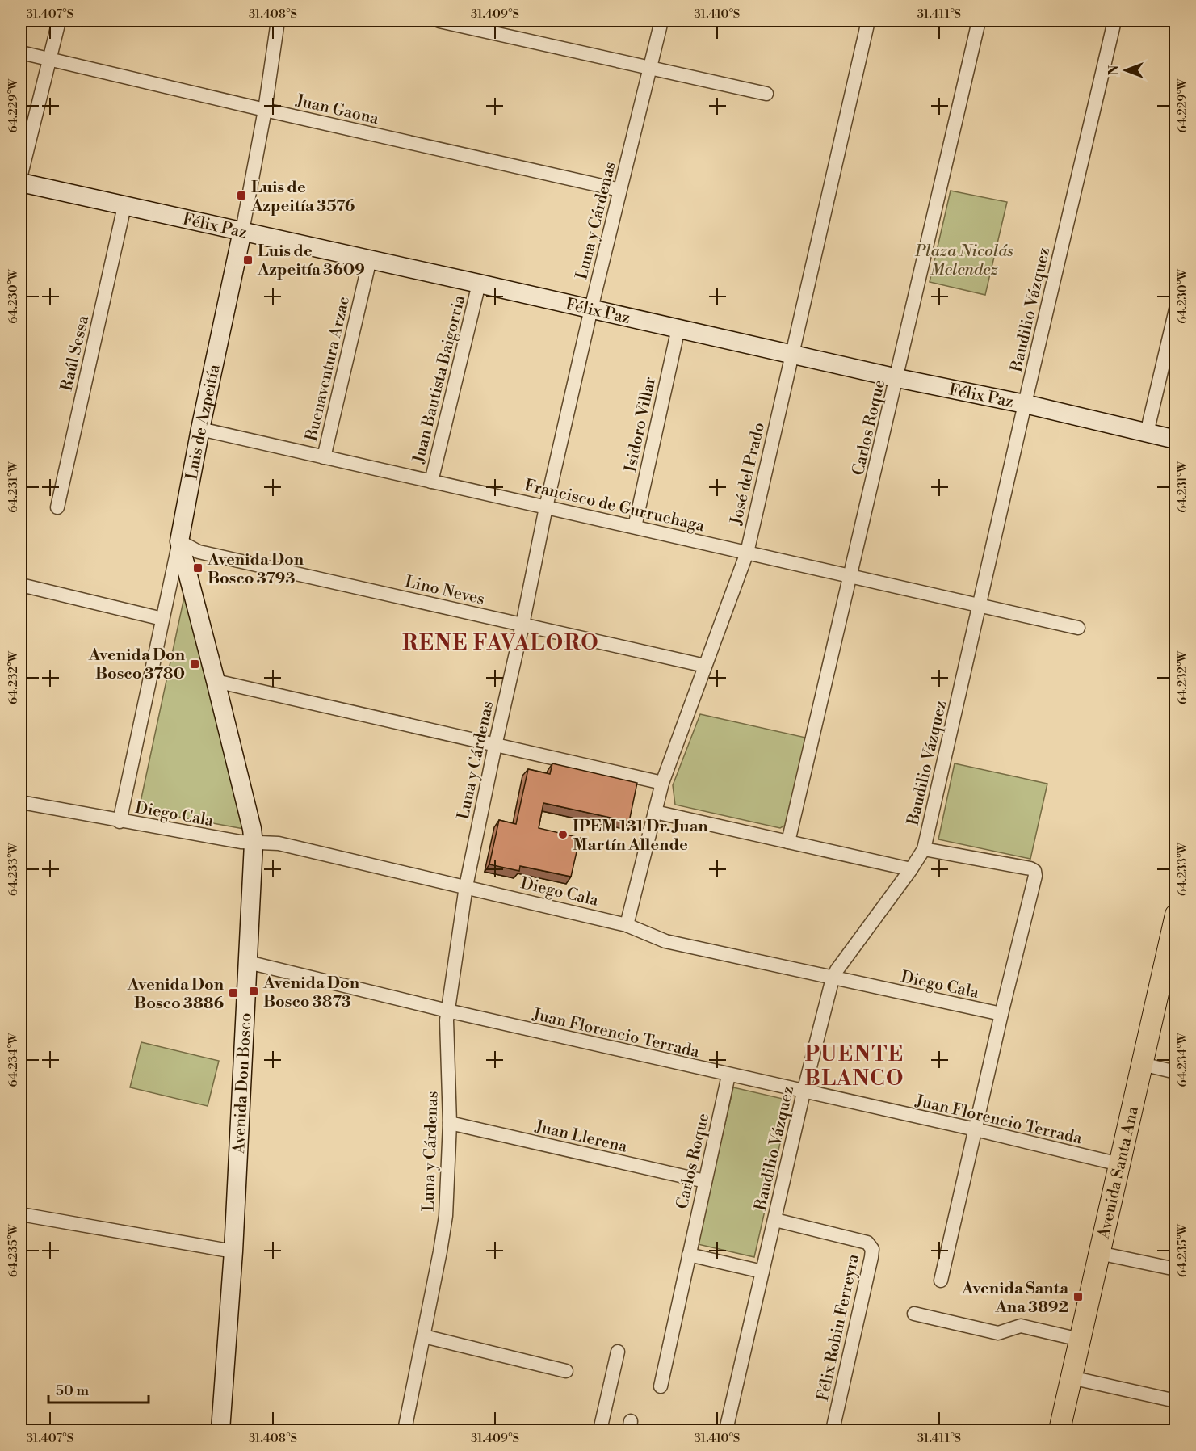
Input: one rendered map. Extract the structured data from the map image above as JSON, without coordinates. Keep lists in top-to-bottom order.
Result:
{
  "streets": {
    "main road": [
      "Félix Paz",
      "Luis de Azpeitía",
      "Avenida Don Bosco",
      "Avenida Santa Ana"
    ],
    "street": [
      "Juan Gaona",
      "Luna y Cárdenas",
      "Baudilio Vázquez",
      "Raúl Sessa",
      "Buenaventura Arzac",
      "Juan Bautista Baigorria",
      "Isidoro Villar",
      "Carlos Roque",
      "José del Prado",
      "Francisco de Gurruchaga",
      "Lino Neves",
      "Diego Cala",
      "Juan Florencio Terrada",
      "Juan Llerena",
      "Félix Robin Ferreyra"
    ]
  },
  "crossings": [
    ["Juan Gaona", "Luna y Cárdenas"],
    ["Juan Gaona", "Luis de Azpeitía"],
    ["Luna y Cárdenas", "Félix Paz"],
    ["Luna y Cárdenas", "Francisco de Gurruchaga"],
    ["Luna y Cárdenas", "Lino Neves"],
    ["Luna y Cárdenas", "Diego Cala"],
    ["Luna y Cárdenas", "Juan Florencio Terrada"],
    ["Luna y Cárdenas", "Juan Llerena"],
    ["Félix Paz", "Baudilio Vázquez"],
    ["Félix Paz", "Raúl Sessa"],
    ["Félix Paz", "Buenaventura Arzac"],
    ["Félix Paz", "Juan Bautista Baigorria"],
    ["Félix Paz", "Luis de Azpeitía"],
    ["Félix Paz", "Isidoro Villar"],
    ["Félix Paz", "Carlos Roque"],
    ["Félix Paz", "José del Prado"],
    ["Baudilio Vázquez", "Francisco de Gurruchaga"],
    ["Baudilio Vázquez", "Diego Cala"],
    ["Baudilio Vázquez", "Juan Florencio Terrada"],
    ["Baudilio Vázquez", "Félix Robin Ferreyra"],
    ["Buenaventura Arzac", "Francisco de Gurruchaga"],
    ["Juan Bautista Baigorria", "Francisco de Gurruchaga"],
    ["Luis de Azpeitía", "Francisco de Gurruchaga"],
    ["Luis de Azpeitía", "Lino Neves"],
    ["Luis de Azpeitía", "Diego Cala"],
    ["Luis de Azpeitía", "Avenida Don Bosco"],
    ["Isidoro Villar", "Francisco de Gurruchaga"],
    ["Carlos Roque", "Francisco de Gurruchaga"],
    ["Carlos Roque", "Juan Florencio Terrada"],
    ["Carlos Roque", "Juan Llerena"],
    ["José del Prado", "Francisco de Gurruchaga"],
    ["José del Prado", "Lino Neves"],
    ["José del Prado", "Diego Cala"],
    ["Lino Neves", "Avenida Don Bosco"],
    ["Diego Cala", "Avenida Don Bosco"],
    ["Juan Florencio Terrada", "Avenida Don Bosco"],
    ["Juan Florencio Terrada", "Avenida Santa Ana"]
  ],
  "districts": ["RENE FAVALORO", "PUENTE BLANCO"],
  "parks": ["Plaza Nicolás Melendez"],
  "places": {
    "transit": [
      "Luis de Azpeitía 3576",
      "Luis de Azpeitía 3609",
      "Avenida Don Bosco 3793",
      "Avenida Don Bosco 3780",
      "Avenida Don Bosco 3873",
      "Avenida Don Bosco 3886",
      "Avenida Santa Ana 3892"
    ],
    "other": ["IPEM 131 Dr. Juan Martín Allende"]
  },
  "scale_bar": "50 m",
  "north": "left",
  "coordinates": [
    "31.407°S",
    "31.408°S",
    "31.409°S",
    "31.410°S",
    "31.411°S",
    "64.229°W",
    "64.230°W",
    "64.231°W",
    "64.232°W",
    "64.233°W",
    "64.234°W",
    "64.235°W"
  ]
}
